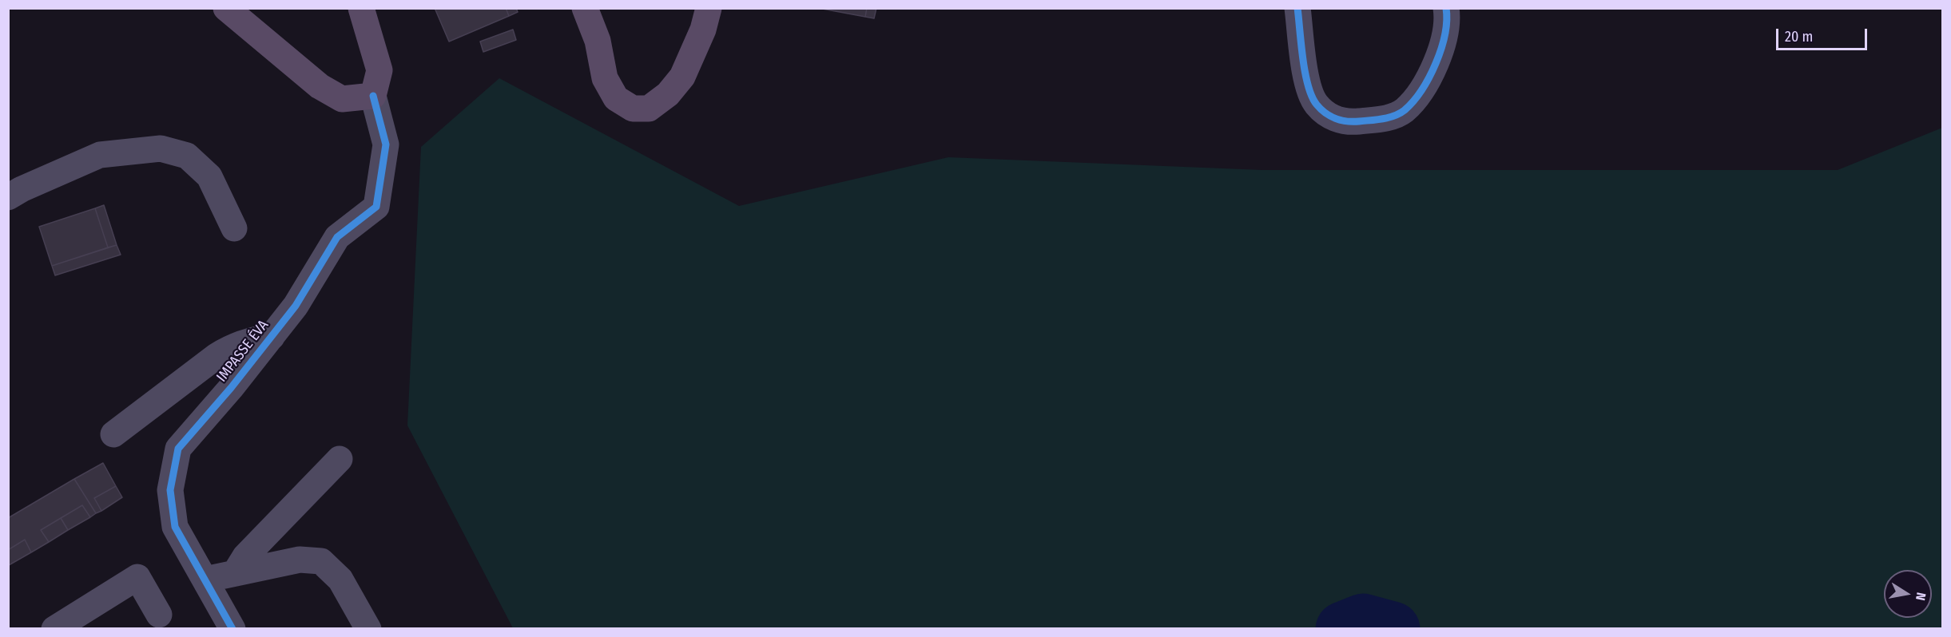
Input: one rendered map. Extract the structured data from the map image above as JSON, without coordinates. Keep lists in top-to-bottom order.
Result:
{
  "streets": {
    "street": ["IMPASSE ÉVA"]
  },
  "scale_bar": "20 m",
  "north": "right"
}
